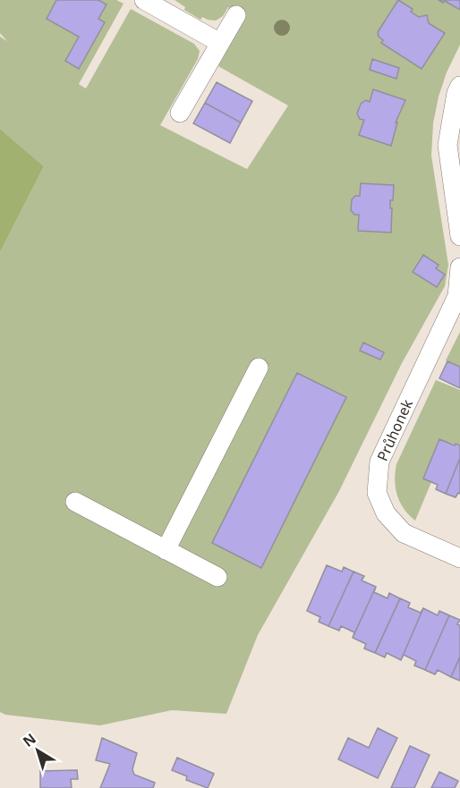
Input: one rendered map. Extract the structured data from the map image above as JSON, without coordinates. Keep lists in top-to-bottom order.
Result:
{
  "streets": {
    "street": ["Průhonek"]
  },
  "north": "top left"
}
